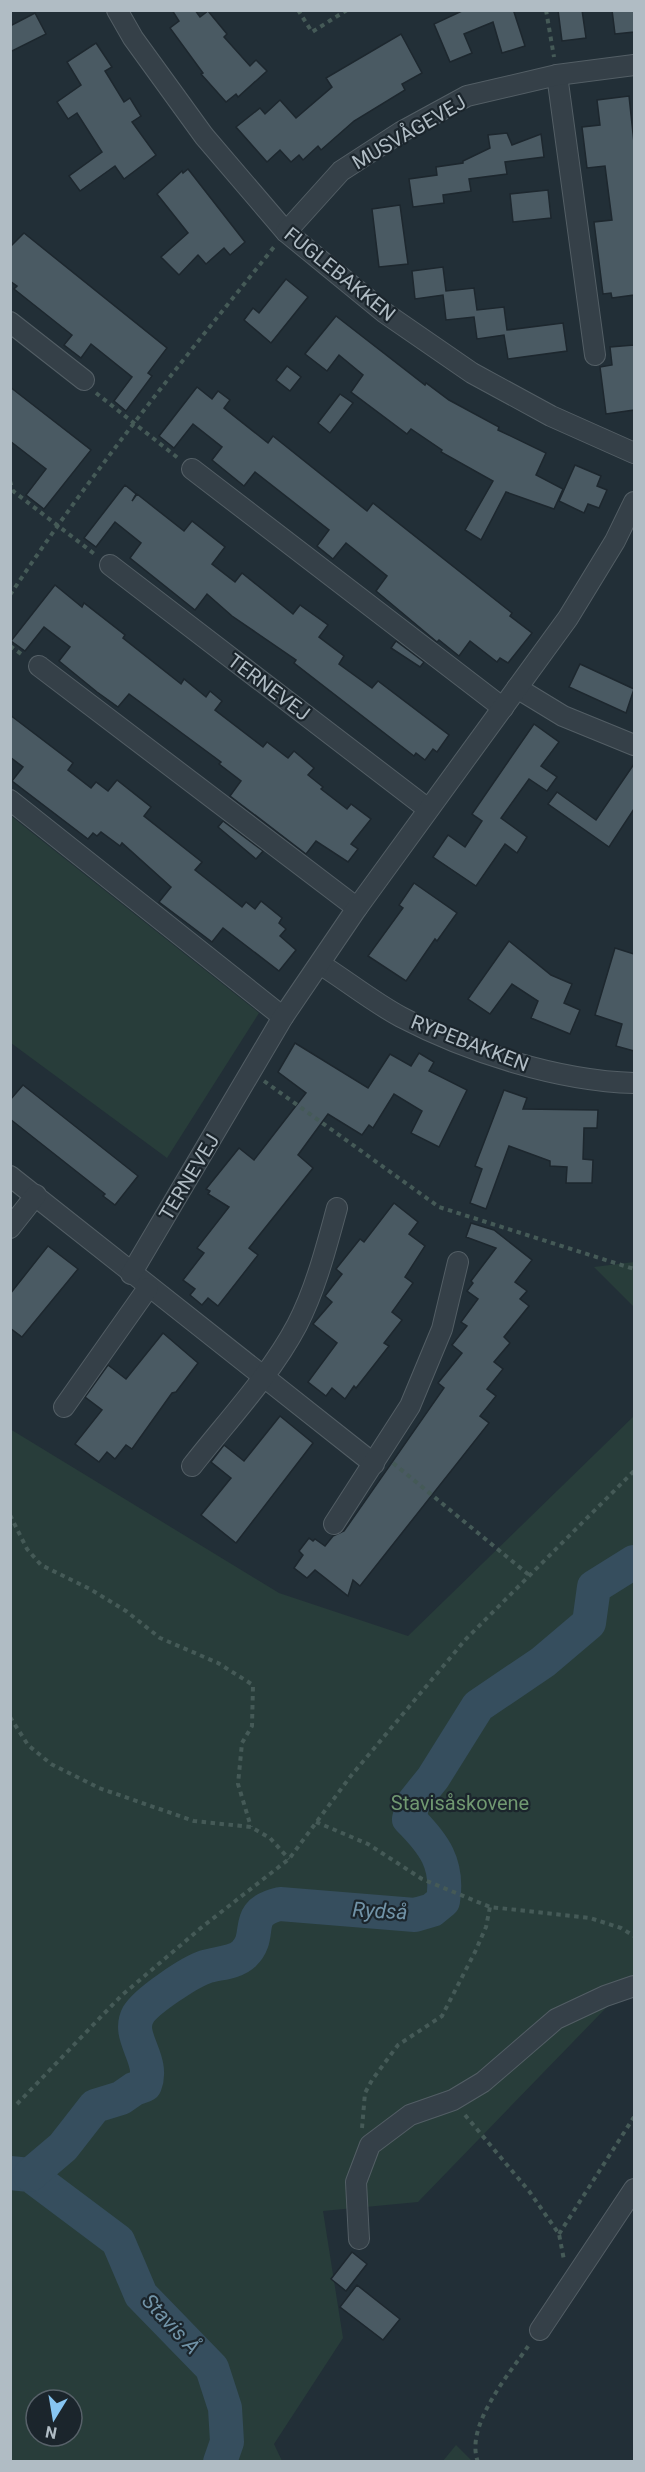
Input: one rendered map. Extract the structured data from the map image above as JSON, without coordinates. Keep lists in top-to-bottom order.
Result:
{
  "streets": {
    "street": [
      "MUSVÅGEVEJ",
      "FUGLEBAKKEN",
      "TERNEVEJ",
      "RYPEBAKKEN"
    ]
  },
  "crossings": [
    ["MUSVÅGEVEJ", "FUGLEBAKKEN"],
    ["TERNEVEJ", "RYPEBAKKEN"]
  ],
  "water": ["Rydså", "Stavis Å"],
  "parks": ["Stavisåskovene"],
  "north": "bottom"
}
